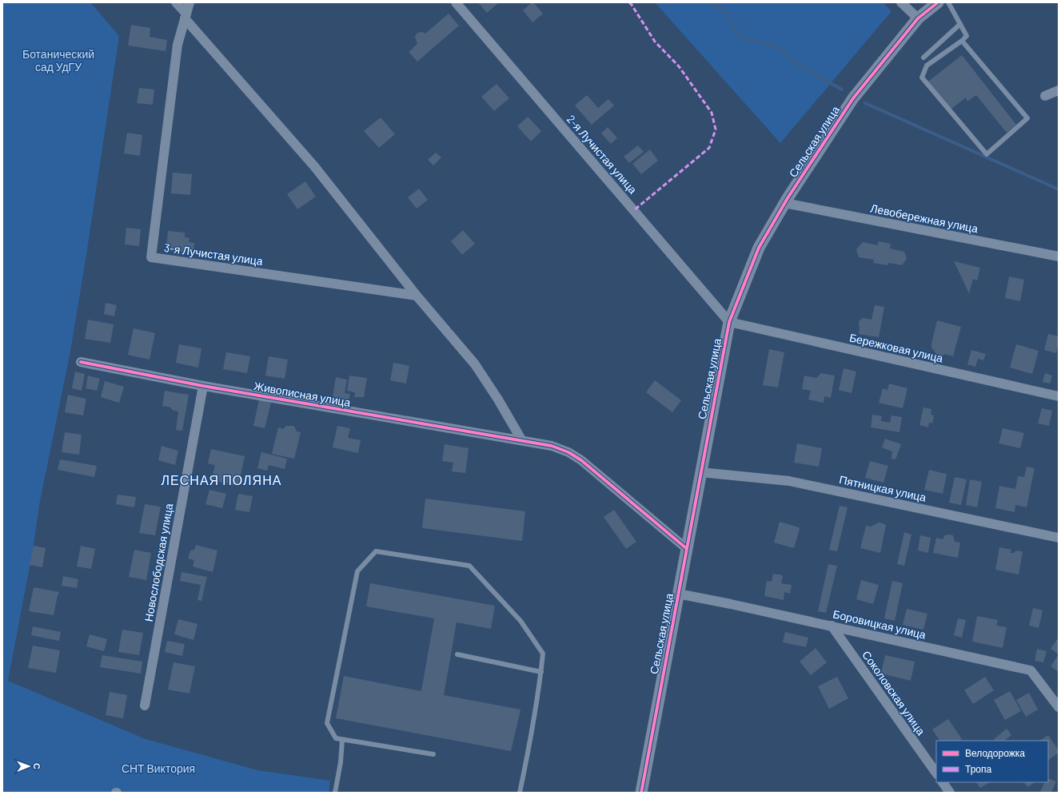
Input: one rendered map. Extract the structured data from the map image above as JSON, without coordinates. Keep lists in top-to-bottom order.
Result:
{
  "streets": {
    "street": [
      "Сельская улица",
      "2-я Лучистая улица",
      "Левобережная улица",
      "3-я Лучистая улица",
      "Бережковая улица",
      "Живописная улица",
      "Пятницкая улица",
      "Новослободская улица",
      "Боровицкая улица",
      "Соколовская улица"
    ]
  },
  "crossings": [
    ["Сельская улица", "2-я Лучистая улица"],
    ["Сельская улица", "Левобережная улица"],
    ["Сельская улица", "Бережковая улица"],
    ["Сельская улица", "Живописная улица"],
    ["Сельская улица", "Пятницкая улица"],
    ["Сельская улица", "Боровицкая улица"],
    ["2-я Лучистая улица", "Бережковая улица"],
    ["Живописная улица", "Новослободская улица"],
    ["Боровицкая улица", "Соколовская улица"]
  ],
  "districts": ["ЛЕСНАЯ ПОЛЯНА"],
  "parks": ["Ботанический сад УдГУ", "СНТ Виктория"],
  "legend": ["Велодорожка", "Тропа"],
  "north": "right"
}
